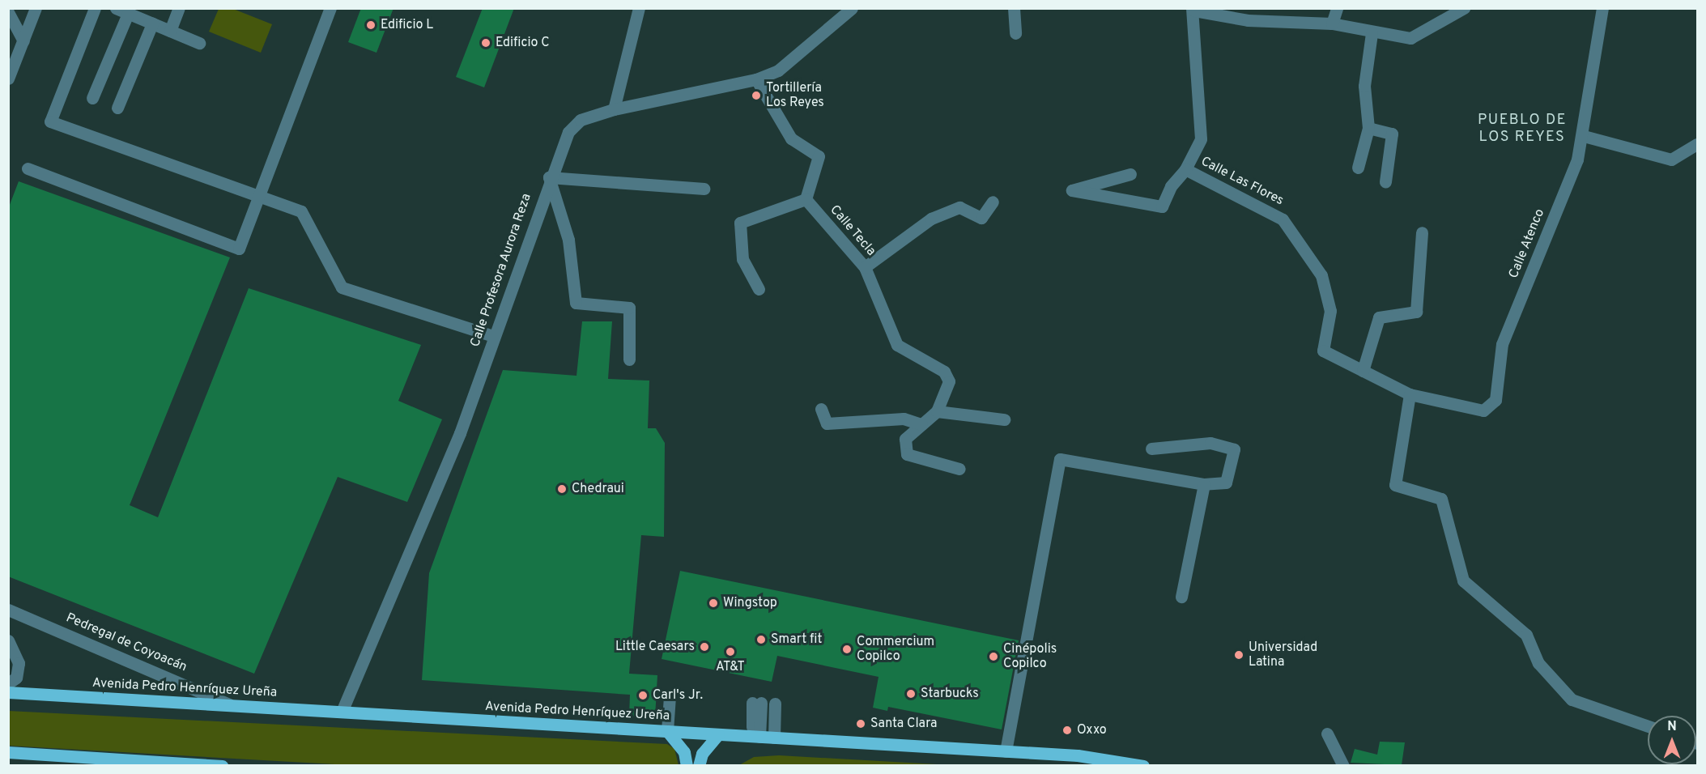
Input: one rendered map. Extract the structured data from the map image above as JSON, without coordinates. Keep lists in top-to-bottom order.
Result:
{
  "streets": {
    "main road": ["Avenida Pedro Henríquez Ureña"],
    "street": [
      "Calle Las Flores",
      "Calle Tecla",
      "Calle Atenco",
      "Calle Profesora Aurora Reza",
      "Pedregal de Coyoacán"
    ]
  },
  "crossings": [
    ["Calle Las Flores", "Calle Atenco"],
    ["Calle Profesora Aurora Reza", "Avenida Pedro Henríquez Ureña"],
    ["Pedregal de Coyoacán", "Avenida Pedro Henríquez Ureña"]
  ],
  "districts": ["PUEBLO DE LOS REYES"],
  "places": [
    "Edificio L",
    "Edificio C",
    "Tortillería Los Reyes",
    "Chedraui",
    "Wingstop",
    "Smart fit",
    "Little Caesars",
    "Commercium Copilco",
    "AT&T",
    "Universidad Latina",
    "Cinépolis Copilco",
    "Starbucks",
    "Carl's Jr.",
    "Santa Clara",
    "Oxxo"
  ],
  "north": "top"
}
